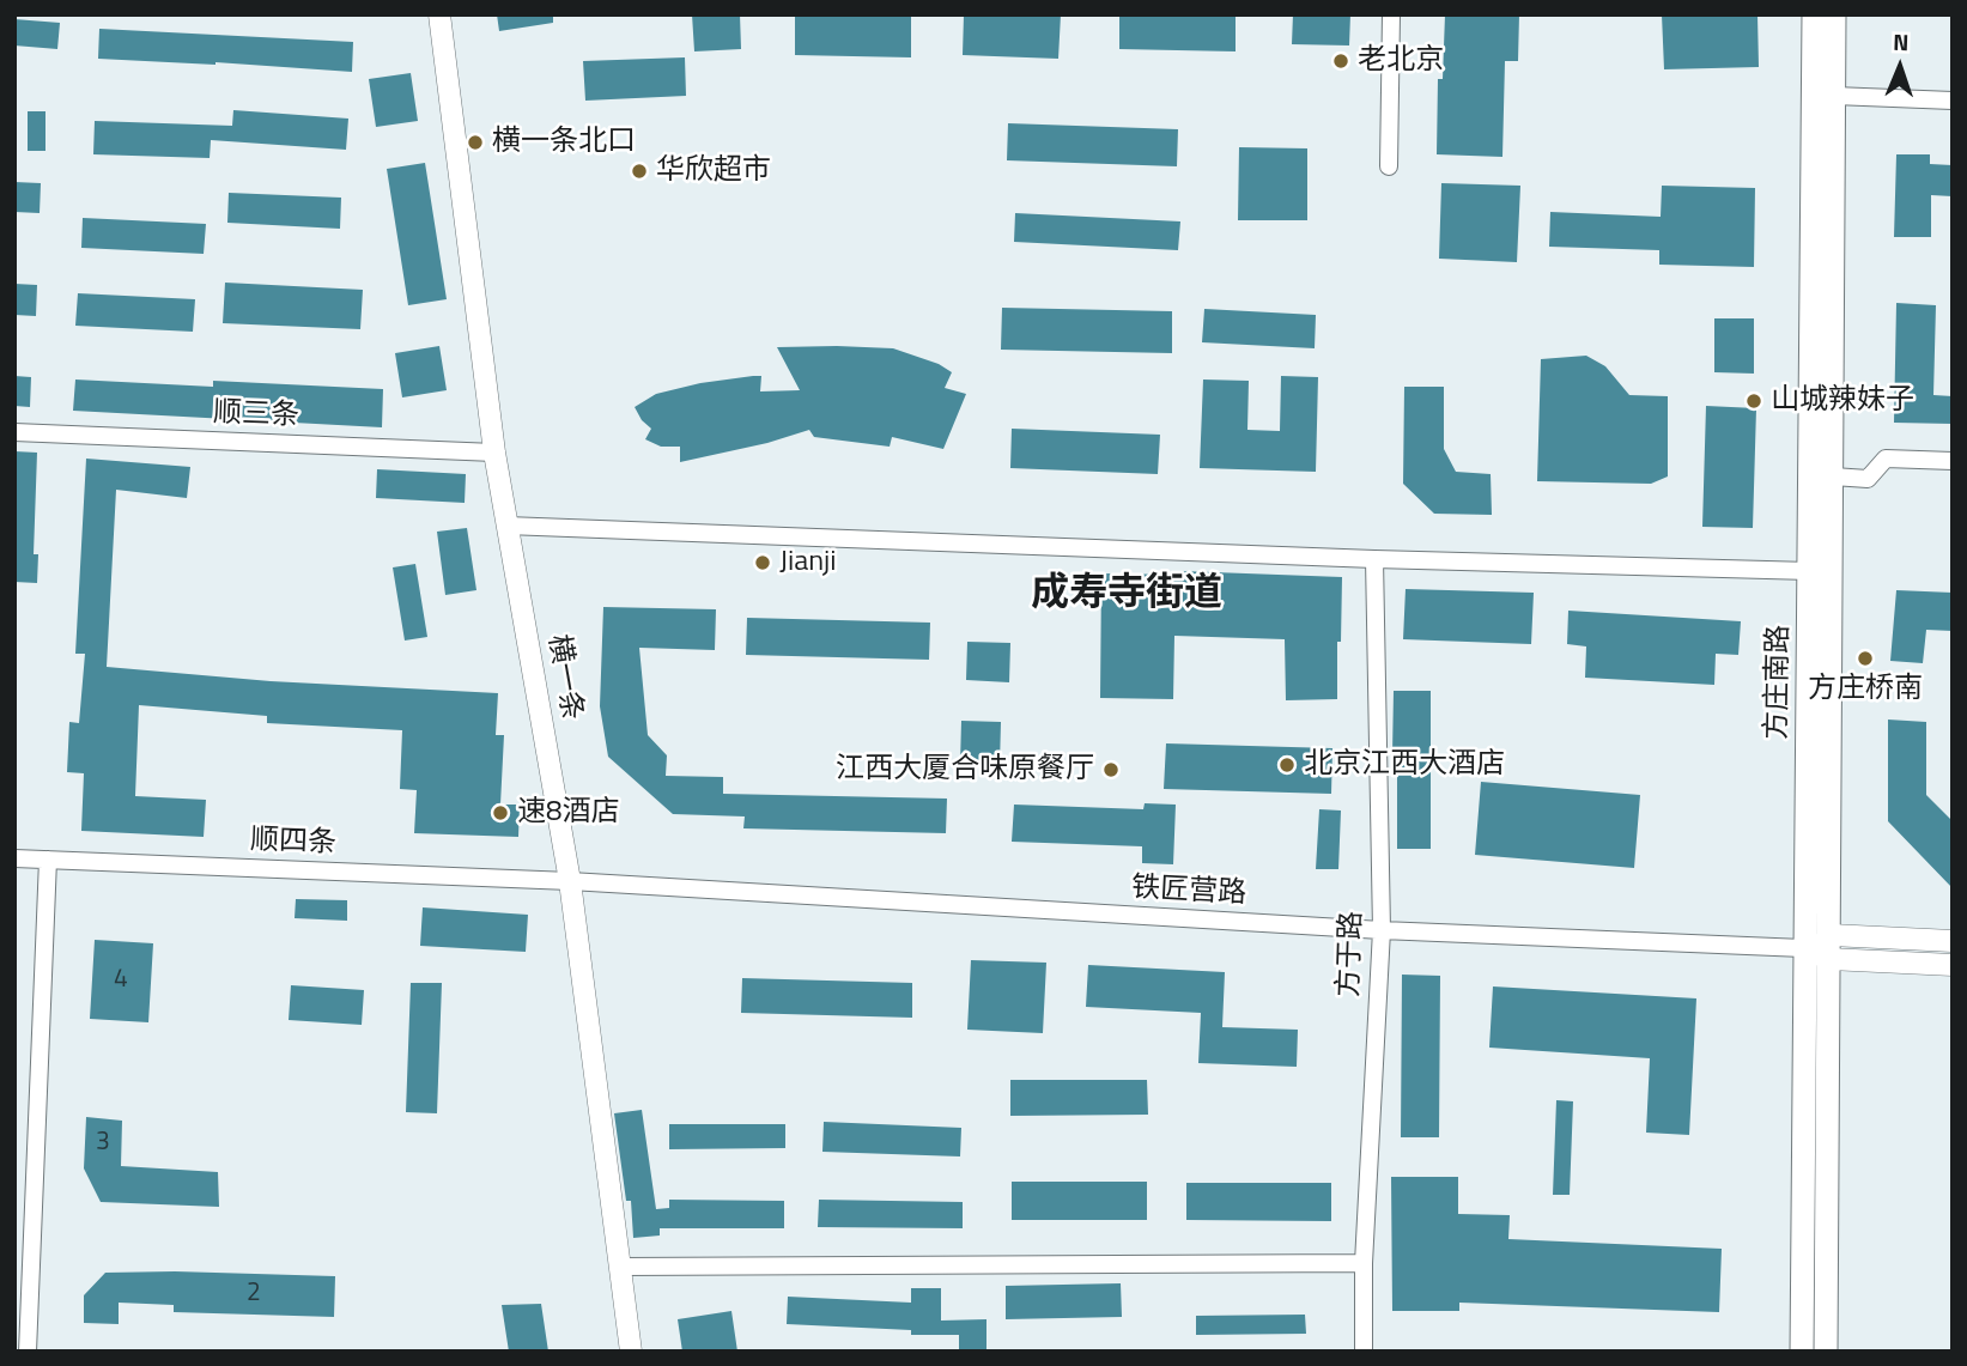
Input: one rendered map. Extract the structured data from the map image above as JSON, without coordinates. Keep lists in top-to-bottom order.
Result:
{
  "streets": {
    "main road": ["方庄南路"],
    "street": [
      "顺三条",
      "横一条",
      "顺四条",
      "铁匠营路",
      "方于路"
    ]
  },
  "crossings": [
    ["顺三条", "横一条"],
    ["横一条", "顺四条"],
    ["横一条", "铁匠营路"],
    ["方庄南路", "铁匠营路"],
    ["顺四条", "铁匠营路"],
    ["铁匠营路", "方于路"]
  ],
  "districts": ["成寿寺街道"],
  "places": [
    "老北京",
    "横一条北口",
    "华欣超市",
    "山城辣妹子",
    "Jianji",
    "方庄桥南",
    "北京江西大酒店",
    "江西大厦合味原餐厅",
    "速8酒店"
  ],
  "house_numbers": ["4", "3", "2"],
  "north": "top"
}
